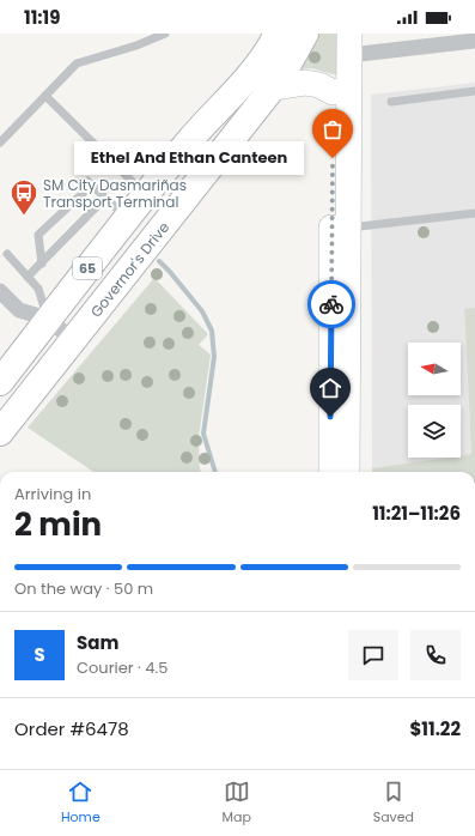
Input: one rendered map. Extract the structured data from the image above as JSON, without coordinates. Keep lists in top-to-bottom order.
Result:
{
  "streets": {
    "highway": ["65", "Governor's Drive"]
  },
  "places": {
    "other": ["Ethel And Ethan Canteen"],
    "bus stop": ["SM City Dasmariñas Transport Terminal"]
  },
  "north": "left",
  "page": {
    "status": "11:19",
    "bubble": "Ethel And Ethan Canteen",
    "heading": ["2 min", "Arriving in", "11:21–11:26"],
    "panel": [
      "Sam",
      "Courier · 4.5",
      "Order #6478",
      "$11.22"
    ],
    "bar": "On the way · 50 m",
    "round": "S",
    "tabs": ["Home", "Map", "Saved"]
  }
}
